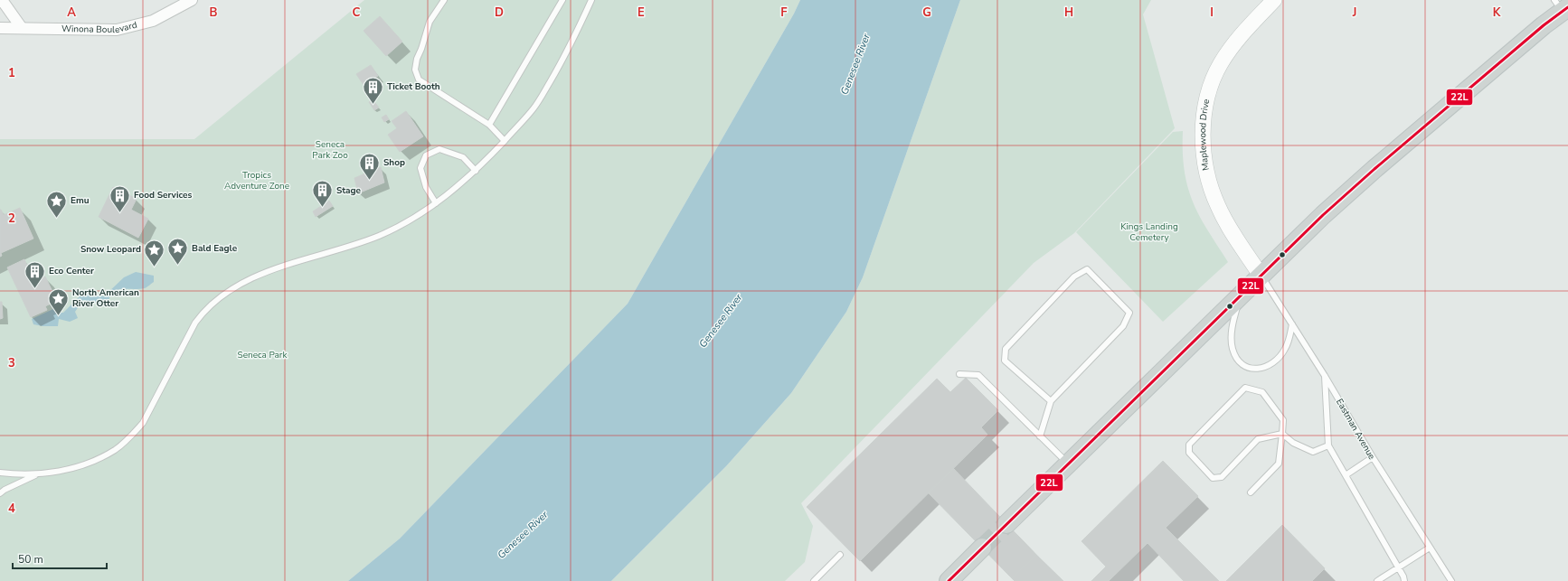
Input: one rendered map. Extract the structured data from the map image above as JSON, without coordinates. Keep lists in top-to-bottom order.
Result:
{
  "streets": {
    "street": ["Winona Boulevard", "Maplewood Drive"],
    "lane": ["Eastman Avenue"]
  },
  "crossings": [
    ["Maplewood Drive", "Eastman Avenue"]
  ],
  "water": ["Genesee River"],
  "parks": [
    "Seneca Park Zoo",
    "Tropics Adventure Zone",
    "Kings Landing Cemetery",
    "Seneca Park"
  ],
  "places": {
    "building": [
      "Ticket Booth",
      "Shop",
      "Stage",
      "Food Services",
      "Eco Center"
    ],
    "place": [
      "Emu",
      "Bald Eagle",
      "Snow Leopard",
      "North American River Otter"
    ]
  },
  "lines": ["transit line 22L"],
  "scale_bar": "50 m",
  "grid": {
    "columns": [
      "A",
      "B",
      "C",
      "D",
      "E",
      "F",
      "G",
      "H",
      "I",
      "J",
      "K"
    ],
    "rows": [
      "1",
      "2",
      "3",
      "4"
    ]
  }
}
